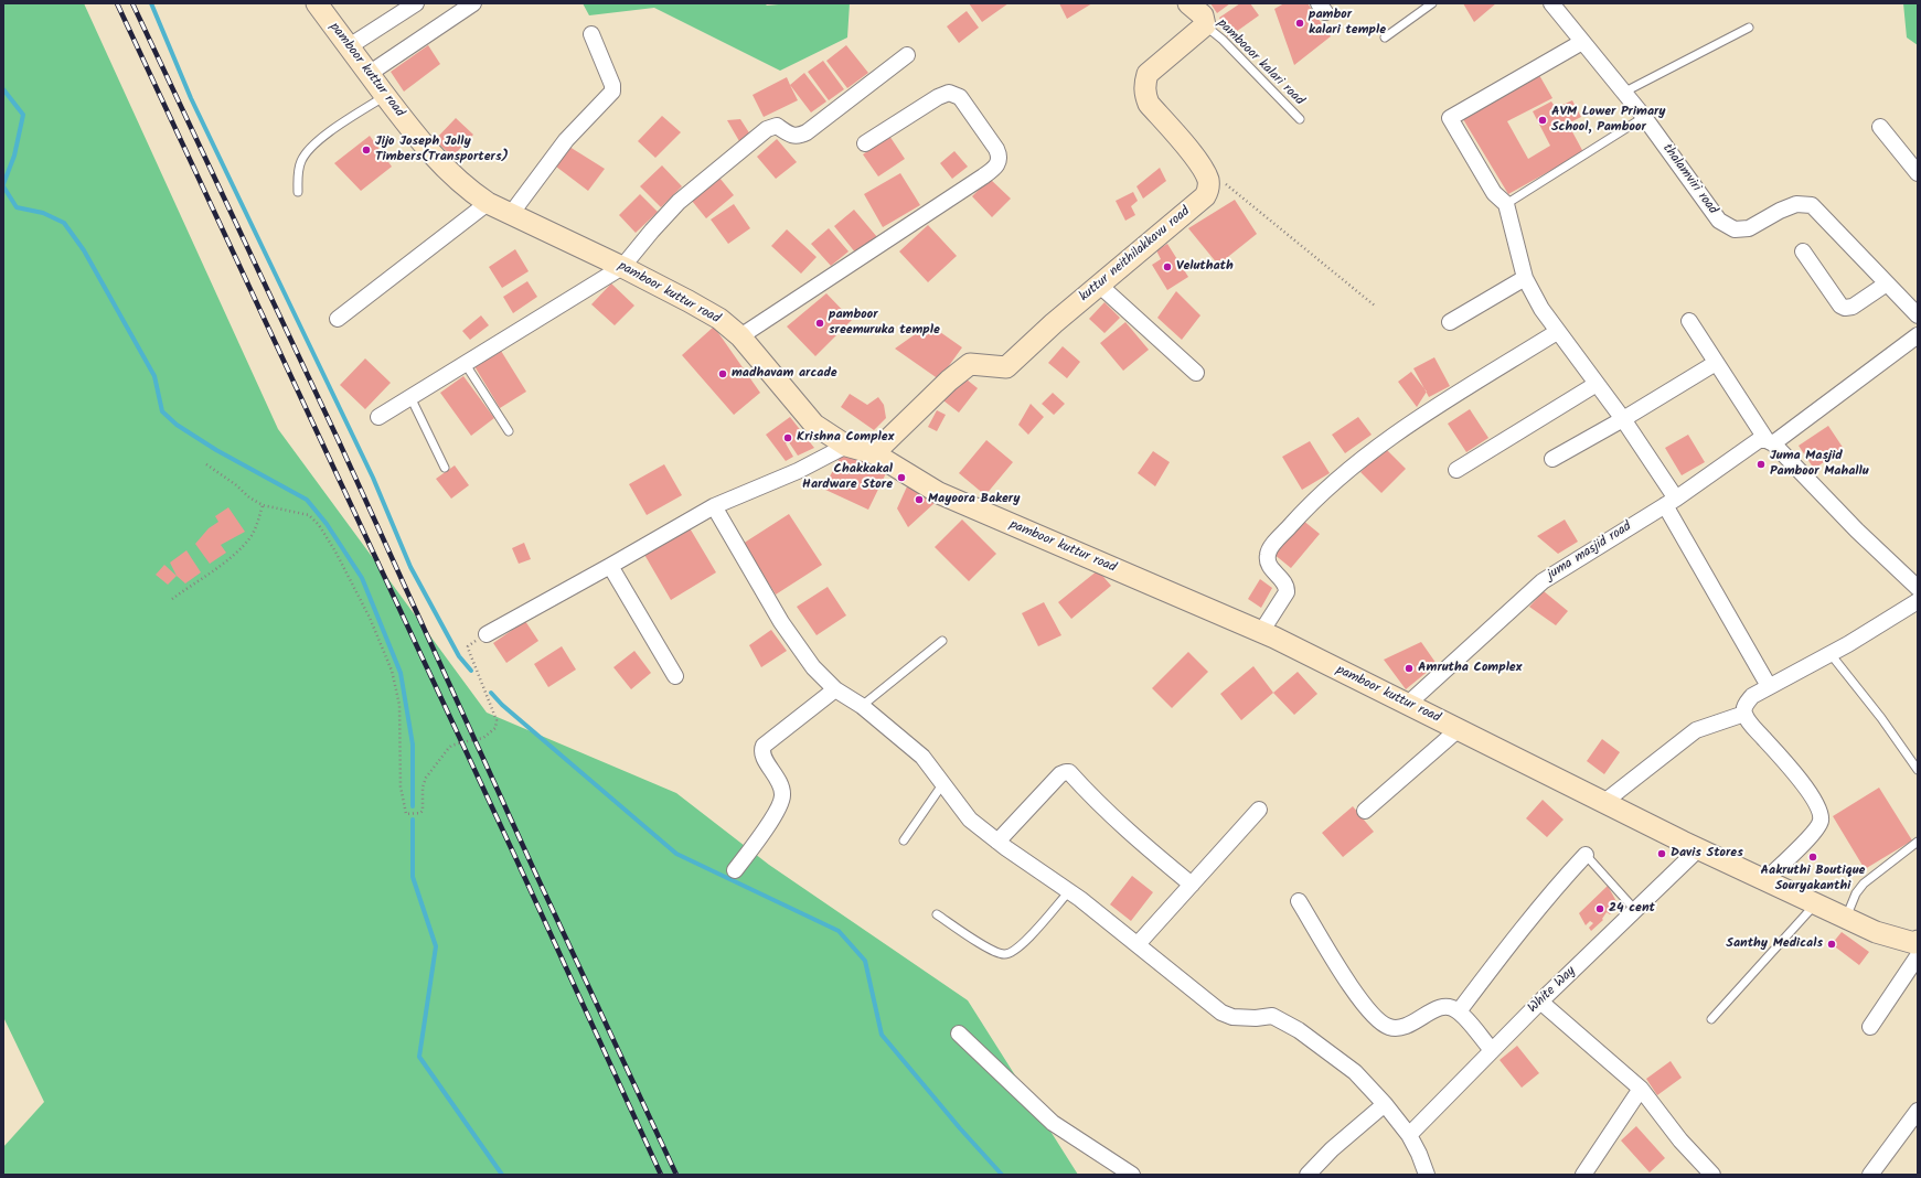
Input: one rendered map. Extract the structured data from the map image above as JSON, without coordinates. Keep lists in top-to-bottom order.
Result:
{
  "streets": {
    "main road": ["pamboor kuttur road", "kuttur neithilakkavu road"],
    "street": ["thalamviri road", "juma masjid road", "White Way"],
    "lane": ["pambooor kalari road"]
  },
  "crossings": [
    ["pamboor kuttur road", "kuttur neithilakkavu road"],
    ["pamboor kuttur road", "juma masjid road"],
    ["pamboor kuttur road", "White Way"]
  ],
  "places": [
    "pambor kalari temple",
    "AVM Lower Primary School, Pamboor",
    "Jijo Joseph Jolly Timbers(Transporters)",
    "Veluthath",
    "pamboor sreemuruka temple",
    "madhavam arcade",
    "Krishna Complex",
    "Juma Masjid Pamboor Mahallu",
    "Chakkakal Hardware Store",
    "Mayoora Bakery",
    "Amrutha Complex",
    "Davis Stores",
    "Aakruthi Boutique Souryakanthi",
    "24 cent",
    "Santhy Medicals"
  ]
}
